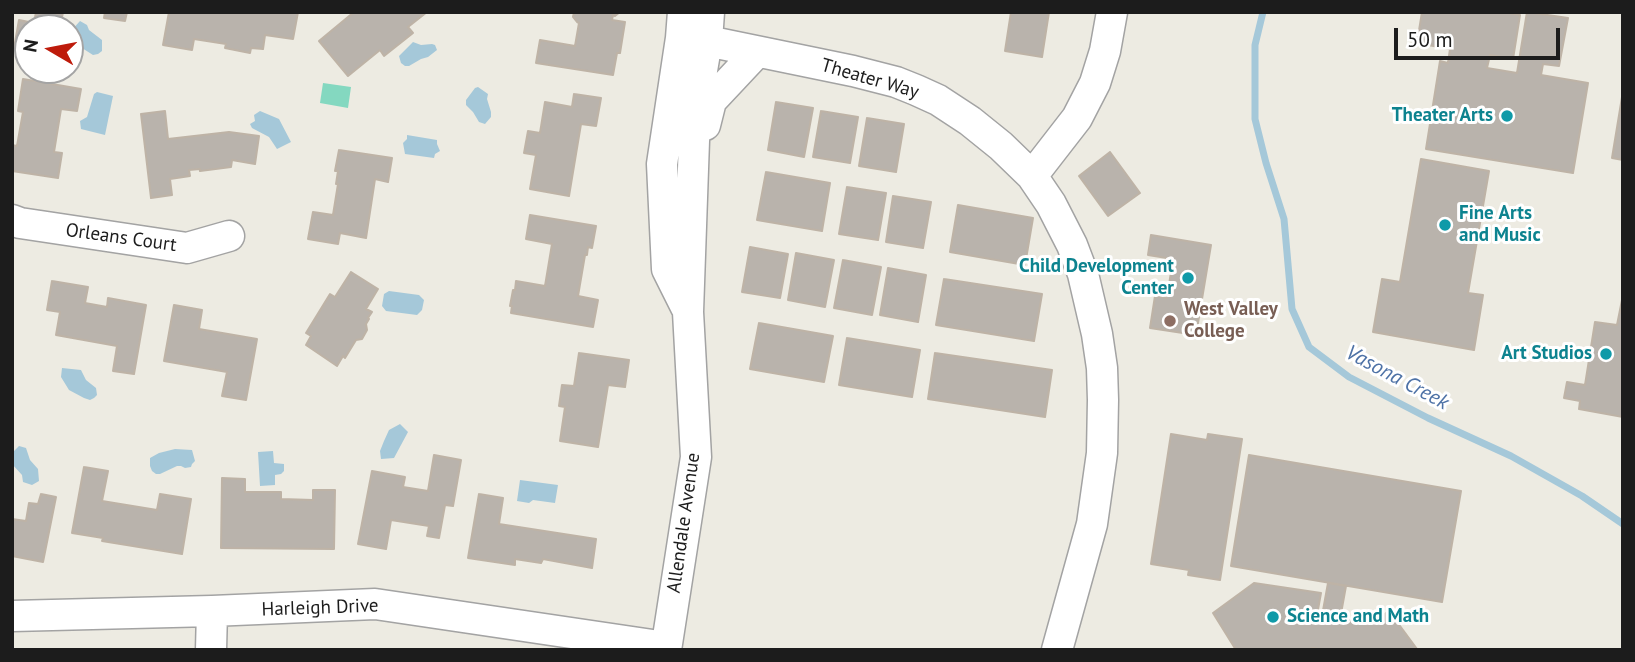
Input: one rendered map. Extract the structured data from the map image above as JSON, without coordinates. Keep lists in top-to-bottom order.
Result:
{
  "streets": {
    "street": [
      "Theater Way",
      "Orleans Court",
      "Allendale Avenue",
      "Harleigh Drive"
    ]
  },
  "crossings": [
    ["Theater Way", "Allendale Avenue"],
    ["Allendale Avenue", "Harleigh Drive"]
  ],
  "water": ["Vasona Creek"],
  "places": [
    "Theater Arts",
    "Fine Arts and Music",
    "Child Development Center",
    "West Valley College",
    "Art Studios",
    "Science and Math"
  ],
  "scale_bar": "50 m",
  "north": "left"
}
